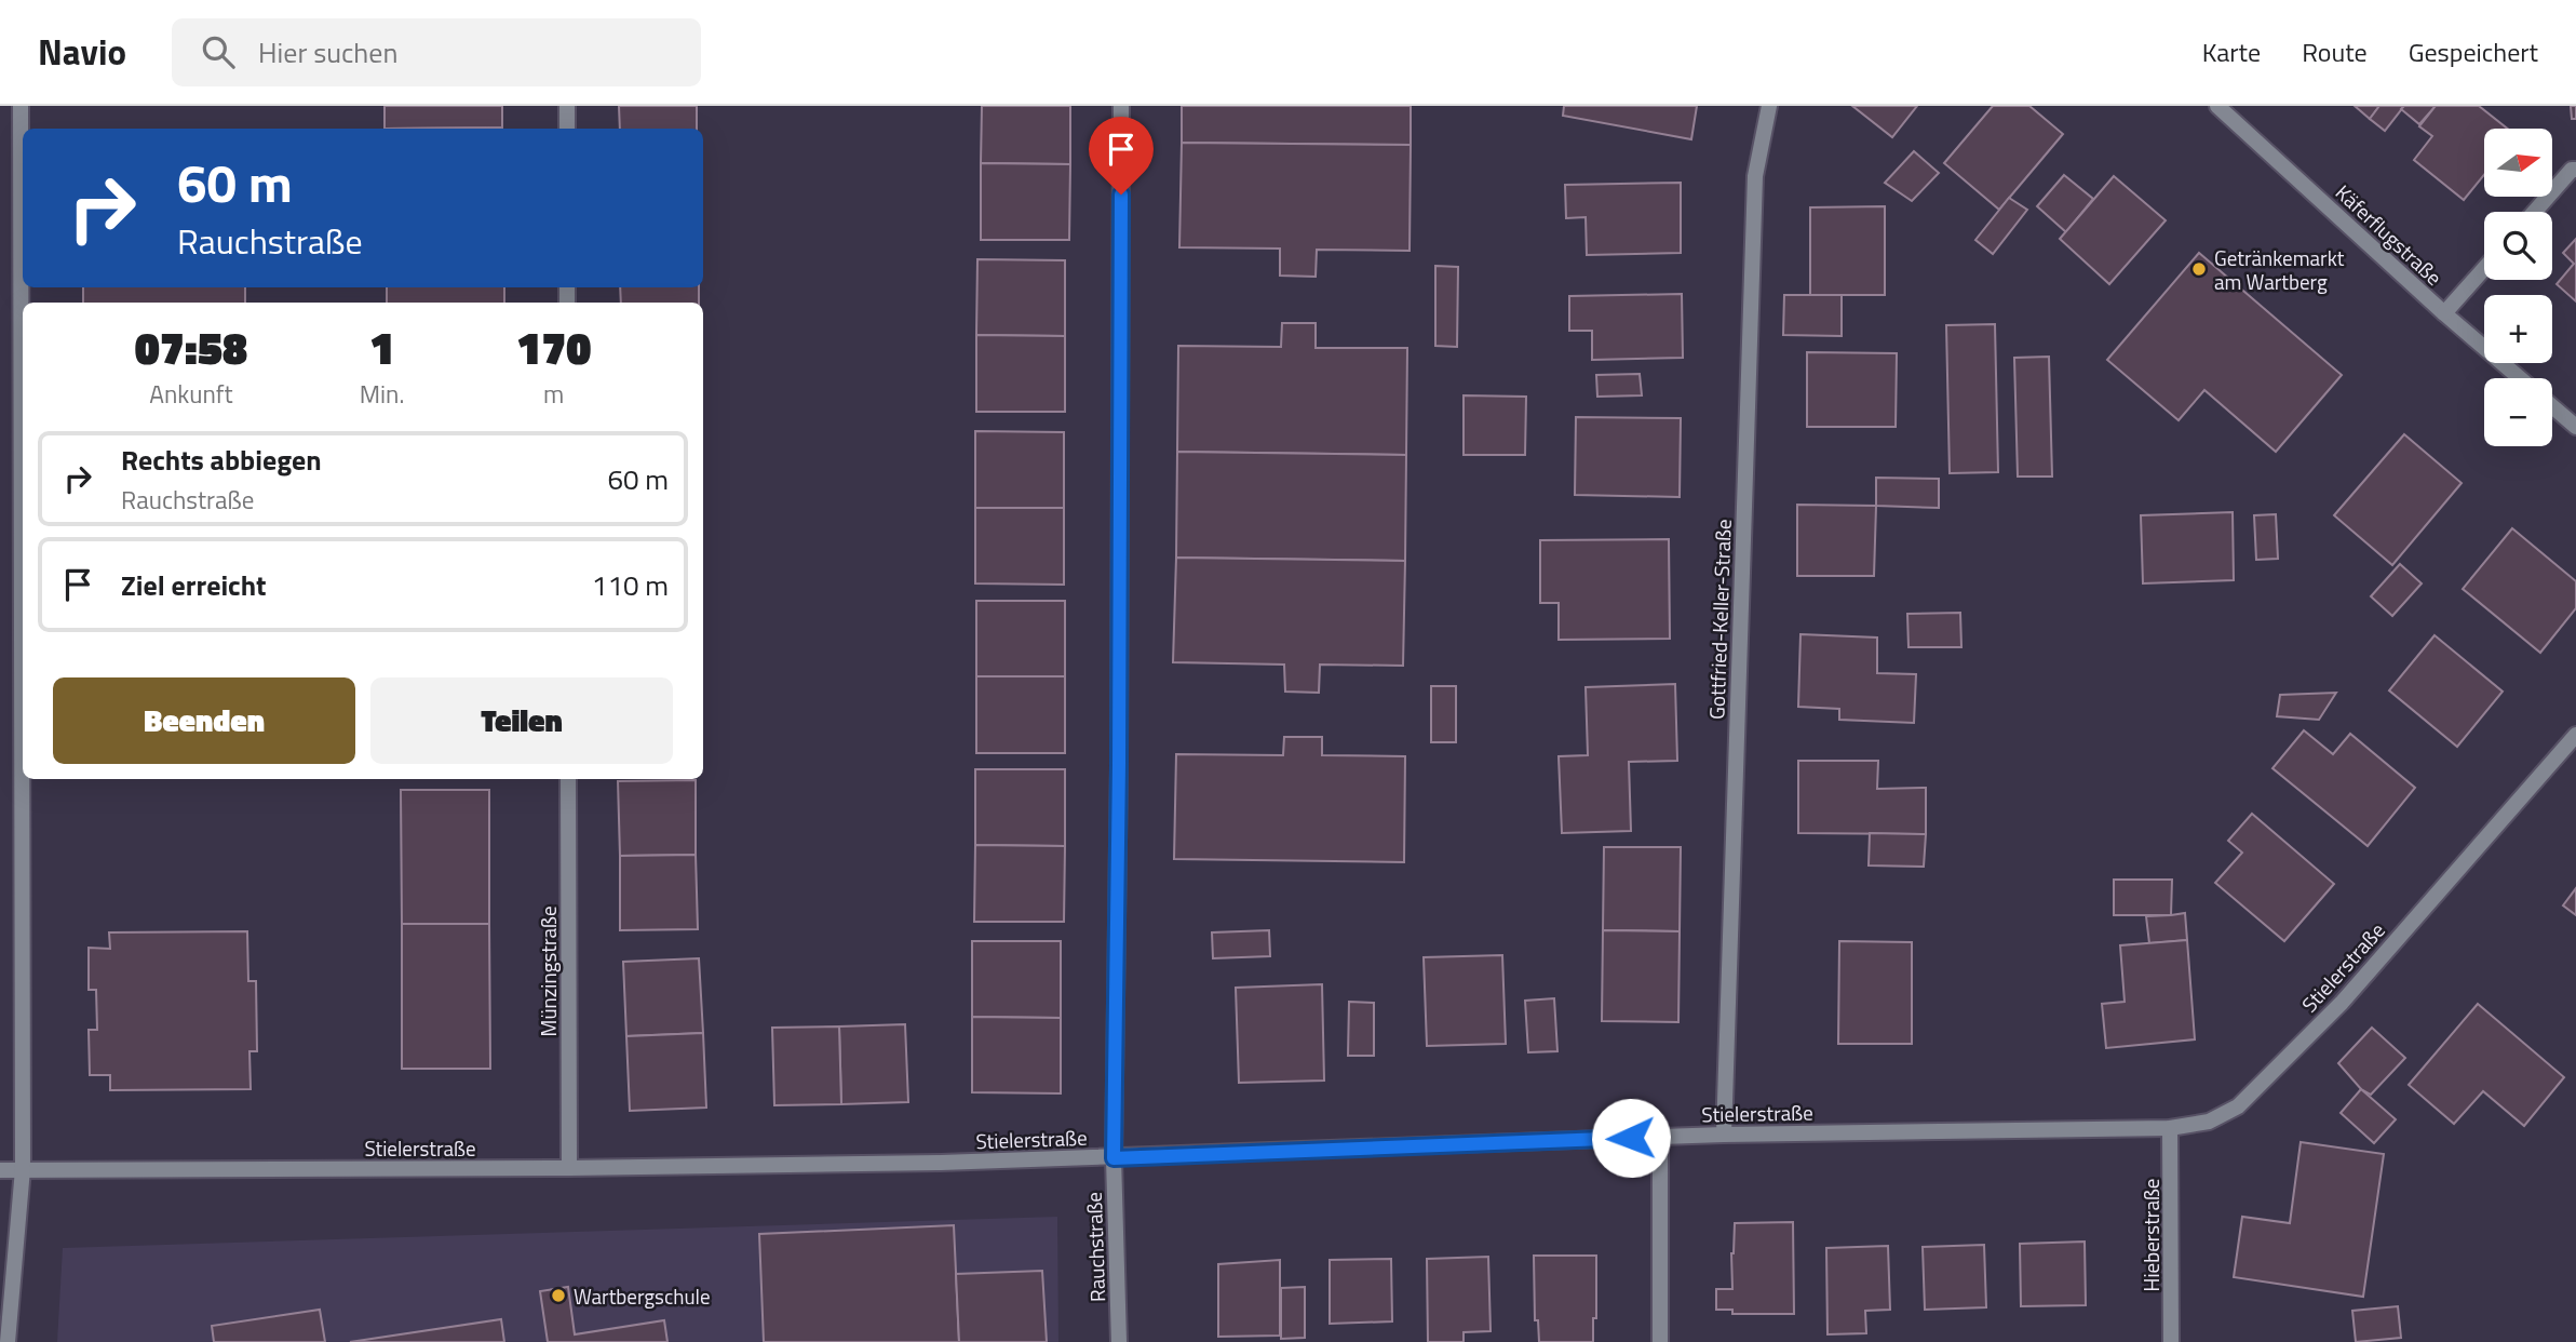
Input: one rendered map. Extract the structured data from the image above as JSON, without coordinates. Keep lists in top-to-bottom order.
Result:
{
  "streets": {
    "street": [
      "Käferflugstraße",
      "Gottfried-Keller-Straße",
      "Stielerstraße",
      "Münzingstraße",
      "Hieberstraße",
      "Rauchstraße"
    ]
  },
  "crossings": [
    ["Gottfried-Keller-Straße", "Stielerstraße"],
    ["Stielerstraße", "Münzingstraße"],
    ["Stielerstraße", "Hieberstraße"],
    ["Stielerstraße", "Rauchstraße"]
  ],
  "places": ["Getränkemarkt am Wartberg", "Wartbergschule"],
  "north": "right",
  "page": {
    "header": "Navio",
    "search": "Hier suchen",
    "nav": ["Karte", "Route", "Gespeichert"],
    "map_buttons": ["+", "−"],
    "turn": ["60 m", "Rauchstraße"],
    "eta": [
      "07:58",
      "Ankunft",
      "1",
      "Min.",
      "170",
      "m"
    ],
    "list": [
      {
        "name": "Rechts abbiegen",
        "note": "Rauchstraße",
        "value": "60 m"
      },
      {
        "name": "Ziel erreicht",
        "value": "110 m"
      }
    ],
    "buttons": ["Beenden", "Teilen"]
  }
}
